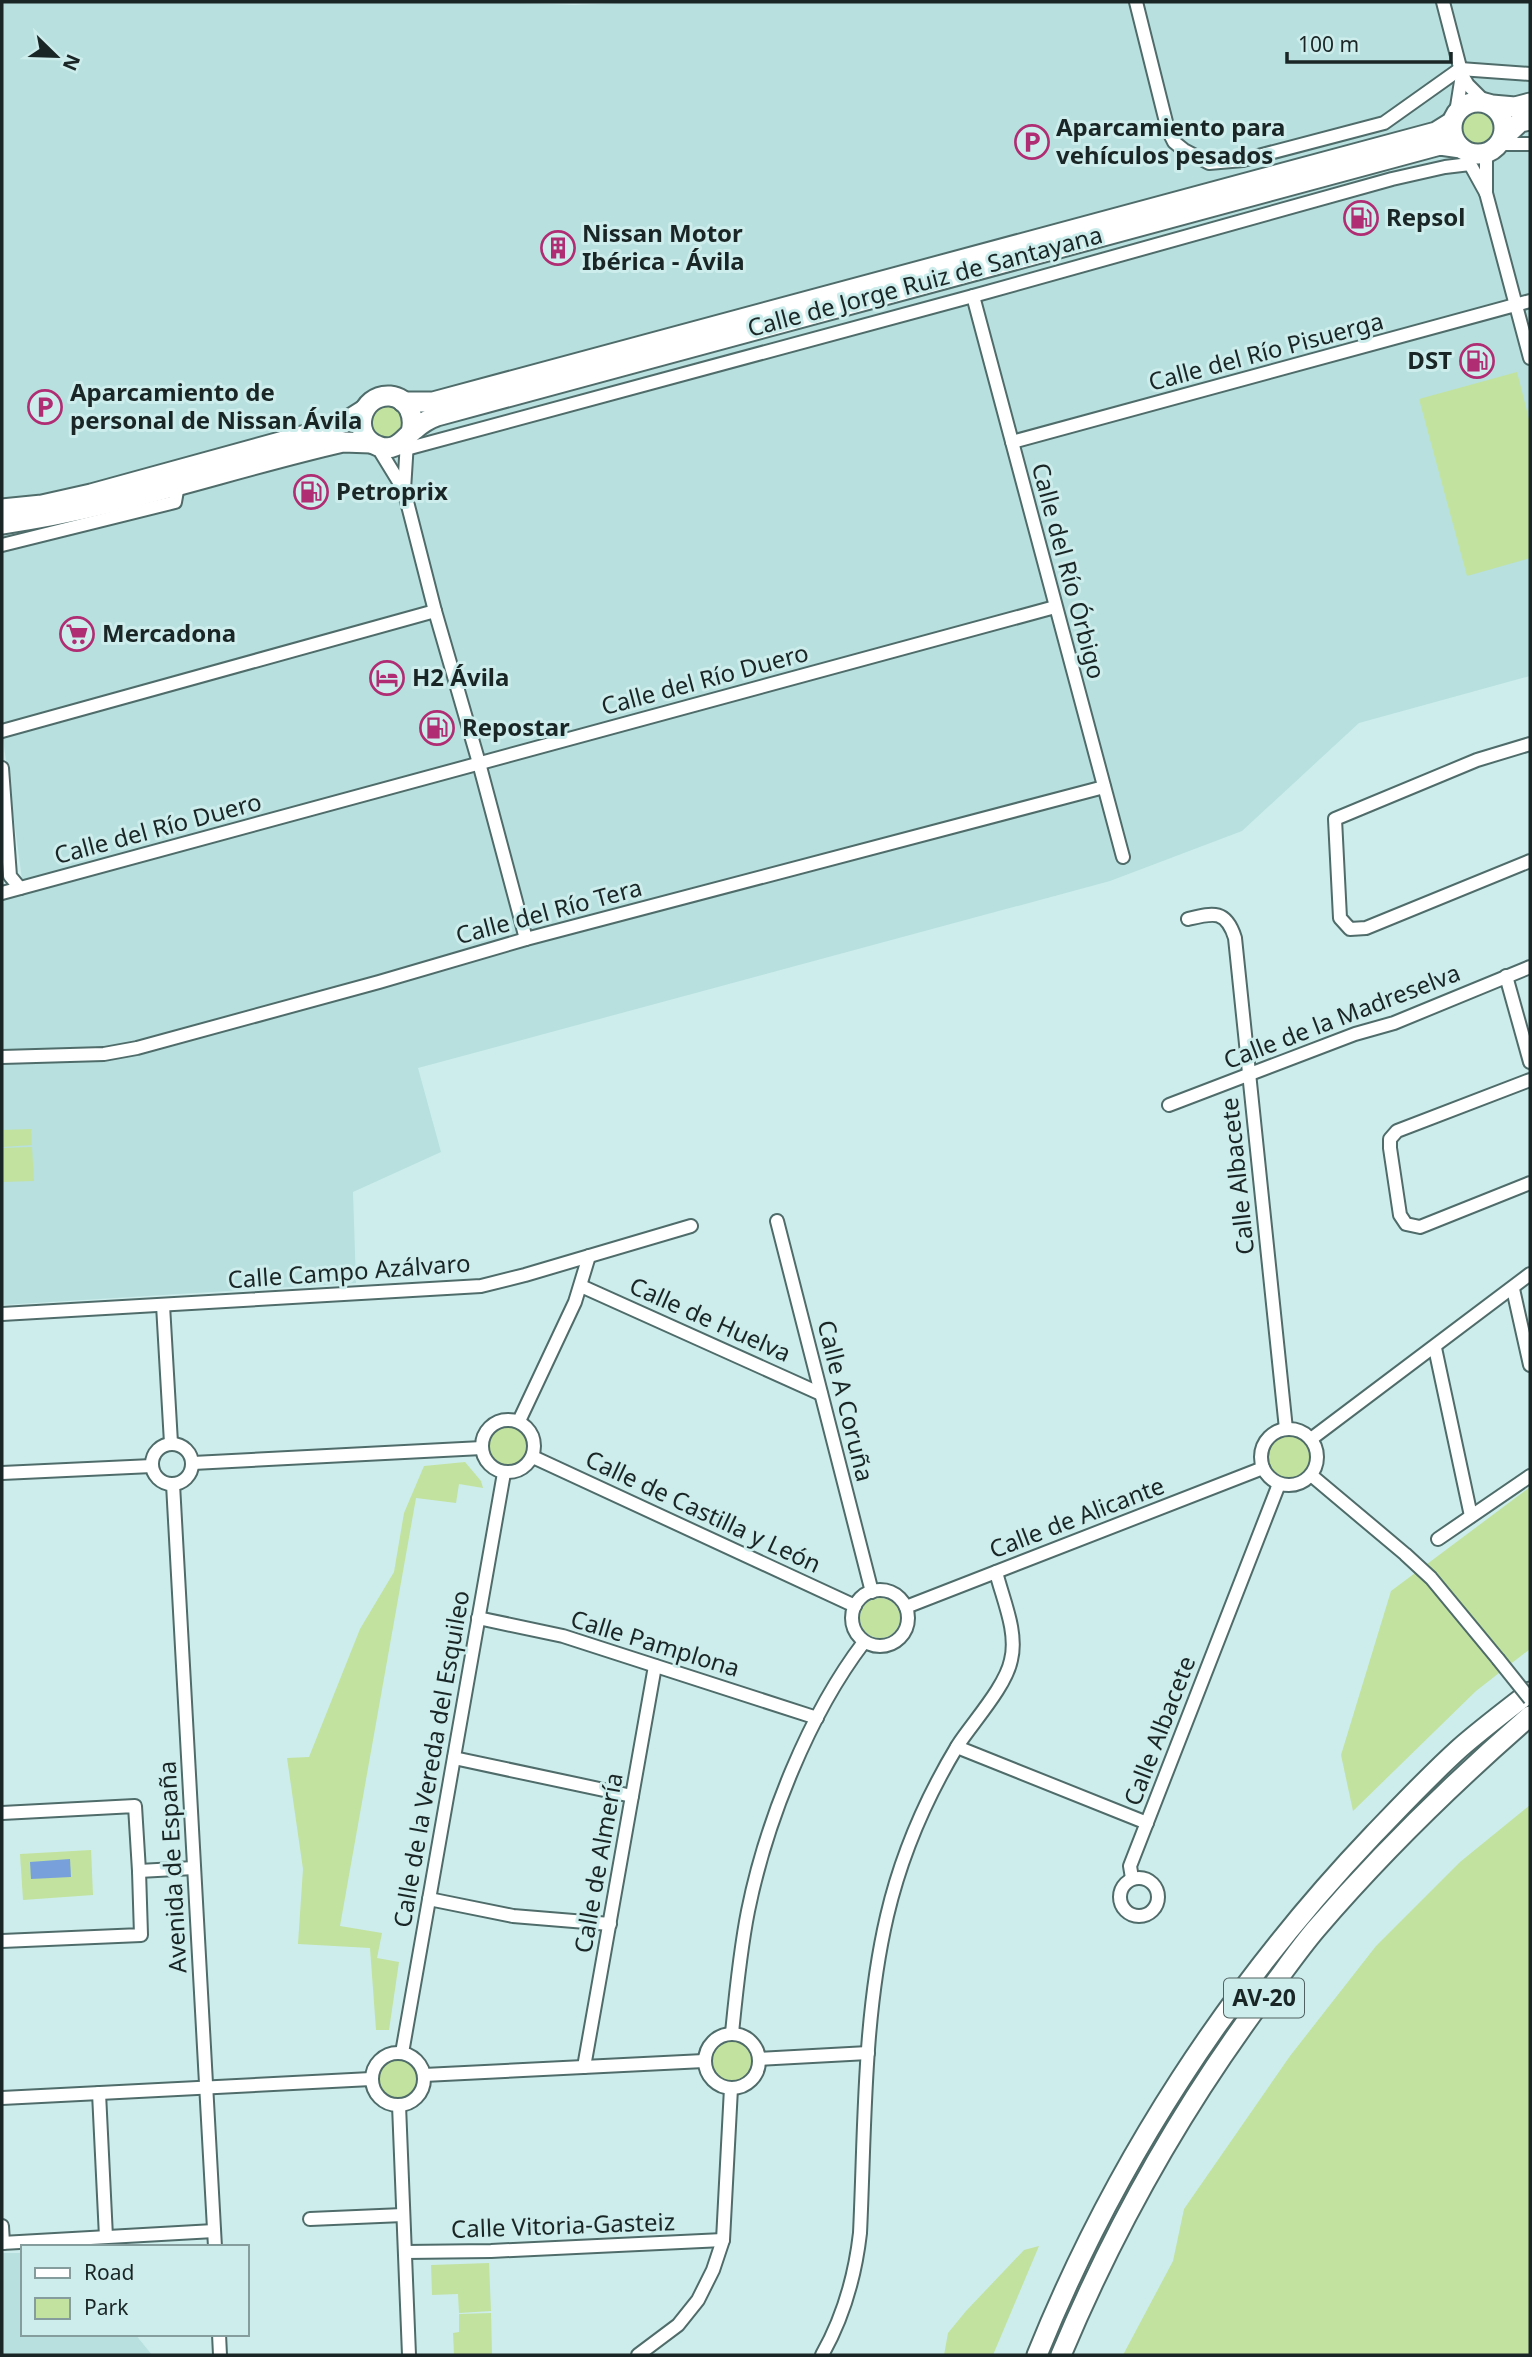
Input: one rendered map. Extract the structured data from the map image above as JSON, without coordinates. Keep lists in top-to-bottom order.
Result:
{
  "streets": {
    "highway": ["Calle de Jorge Ruiz de Santayana", "AV-20"],
    "street": [
      "Calle del Río Pisuerga",
      "Calle del Río Órbigo",
      "Calle del Río Duero",
      "Calle del Río Tera",
      "Calle de la Madreselva",
      "Calle Albacete",
      "Calle Campo Azálvaro",
      "Calle de Huelva",
      "Calle A Coruña",
      "Calle de Castilla y León",
      "Calle de Alicante",
      "Calle Pamplona",
      "Calle de la Vereda del Esquileo",
      "Calle de Almería",
      "Avenida de España",
      "Calle Vitoria-Gasteiz"
    ]
  },
  "crossings": [
    ["Calle de Jorge Ruiz de Santayana", "Calle del Río Órbigo"],
    ["Calle del Río Pisuerga", "Calle del Río Órbigo"],
    ["Calle del Río Órbigo", "Calle del Río Duero"],
    ["Calle del Río Órbigo", "Calle del Río Tera"],
    ["Calle de la Madreselva", "Calle Albacete"],
    ["Calle Albacete", "Calle de Alicante"],
    ["Calle de Huelva", "Calle A Coruña"],
    ["Calle A Coruña", "Calle de Castilla y León"],
    ["Calle A Coruña", "Calle de Alicante"],
    ["Calle de Castilla y León", "Calle de Alicante"],
    ["Calle de Castilla y León", "Calle de la Vereda del Esquileo"],
    ["Calle Pamplona", "Calle de la Vereda del Esquileo"],
    ["Calle Pamplona", "Calle de Almería"]
  ],
  "places": {
    "parking": ["Aparcamiento para vehículos pesados", "Aparcamiento de personal de Nissan Ávila"],
    "fuel station": [
      "Repsol",
      "DST",
      "Petroprix",
      "Repostar"
    ],
    "building": ["Nissan Motor Ibérica - Ávila"],
    "supermarket": ["Mercadona"],
    "hotel": ["H2 Ávila"]
  },
  "legend": ["Road", "Park"],
  "scale_bar": "100 m",
  "north": "bottom right"
}
